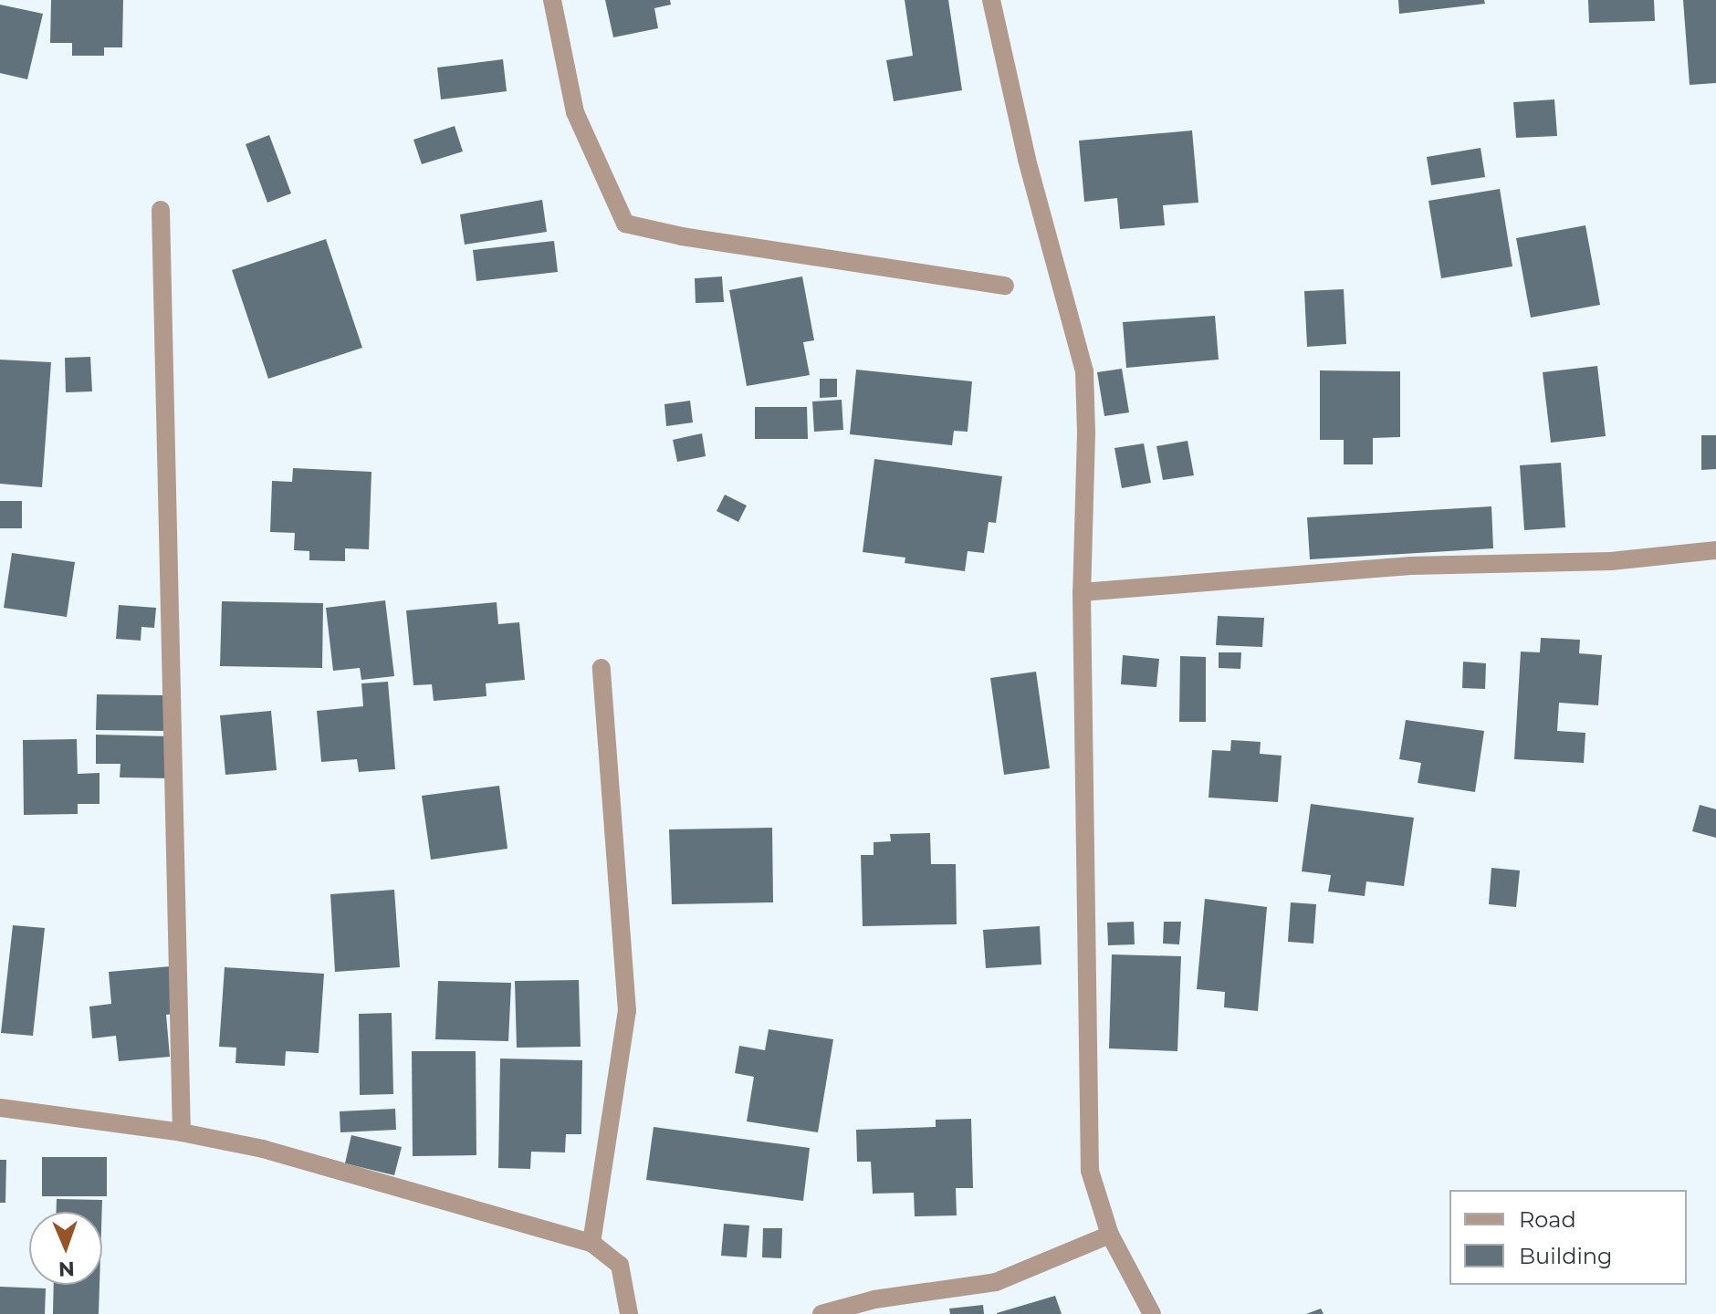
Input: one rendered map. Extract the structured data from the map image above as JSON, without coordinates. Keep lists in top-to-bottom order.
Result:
{
  "legend": ["Road", "Building"],
  "north": "bottom"
}
